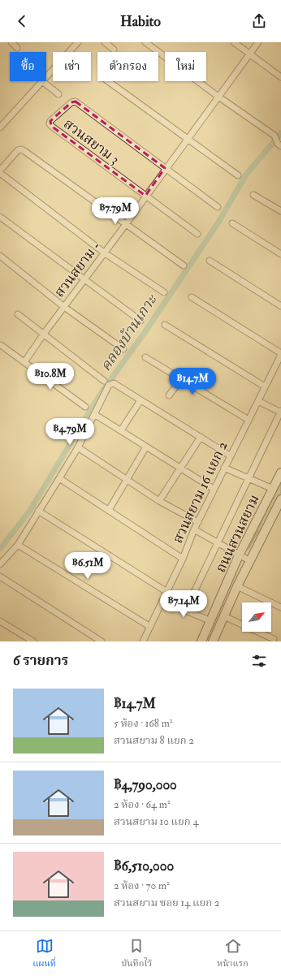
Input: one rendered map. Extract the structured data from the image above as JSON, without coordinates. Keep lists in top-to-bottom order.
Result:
{
  "streets": {
    "street": [
      "สวนสยาม 3",
      "สวนสยาม -",
      "สวนสยาม 16 แยก 2",
      "ถนนสวนสยาม"
    ]
  },
  "crossings": [
    ["สวนสยาม 3", "สวนสยาม -"]
  ],
  "water": ["คลองบ้านเกาะ"],
  "north": "top right",
  "page": {
    "header": "Habito",
    "chip": [
      "ซื้อ",
      "เช่า",
      "ตัวกรอง",
      "ใหม่"
    ],
    "price": [
      "฿7.79M",
      "฿10.8M",
      "฿14.7M",
      "฿4.79M",
      "฿6.51M",
      "฿7.14M"
    ],
    "heading": "6 รายการ",
    "list": [
      {
        "name": "฿14.7M",
        "note": "5 ห้อง · 168 m² · สวนสยาม 8 แยก 2"
      },
      {
        "name": "฿4,790,000",
        "note": "2 ห้อง · 64 m² · สวนสยาม 10 แยก 4"
      },
      {
        "name": "฿6,510,000",
        "note": "2 ห้อง · 70 m² · สวนสยาม ซอย 14 แยก 2"
      }
    ],
    "tabs": ["แผนที่", "บันทึกไว้", "หน้าแรก"]
  }
}
